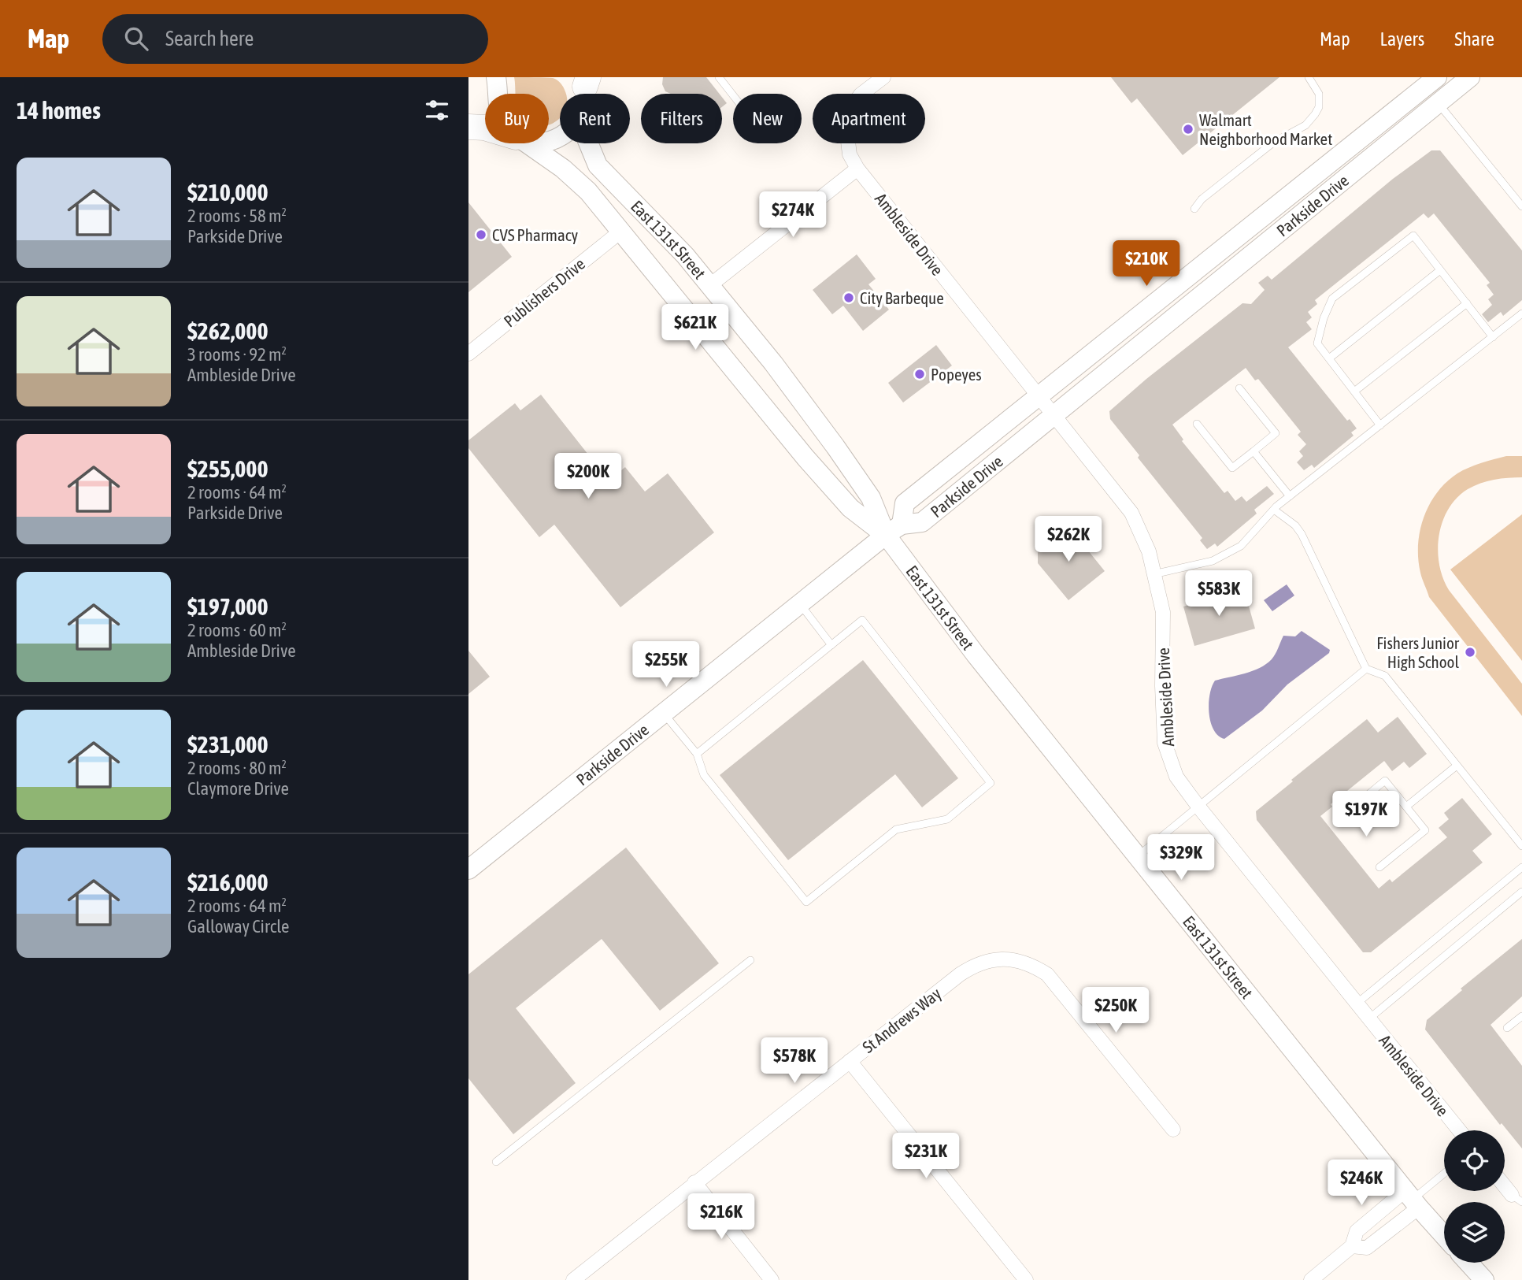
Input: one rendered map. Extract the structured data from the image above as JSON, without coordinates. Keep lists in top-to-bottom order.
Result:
{
  "streets": {
    "street": [
      "Parkside Drive",
      "Ambleside Drive",
      "East 131st Street",
      "Publishers Drive",
      "St Andrews Way"
    ]
  },
  "crossings": [
    ["Parkside Drive", "Ambleside Drive"],
    ["Parkside Drive", "East 131st Street"],
    ["East 131st Street", "Publishers Drive"]
  ],
  "places": [
    "Walmart Neighborhood Market",
    "CVS Pharmacy",
    "City Barbeque",
    "Popeyes",
    "Fishers Junior High School"
  ],
  "page": {
    "header": "Map",
    "search": "Search here",
    "nav": ["Map", "Layers", "Share"],
    "heading": "14 homes",
    "chip": [
      "Buy",
      "Rent",
      "Filters",
      "New",
      "Apartment"
    ],
    "list": [
      {
        "name": "$210,000",
        "note": "2 rooms · 58 m² · Parkside Drive"
      },
      {
        "name": "$262,000",
        "note": "3 rooms · 92 m² · Ambleside Drive"
      },
      {
        "name": "$255,000",
        "note": "2 rooms · 64 m² · Parkside Drive"
      },
      {
        "name": "$197,000",
        "note": "2 rooms · 60 m² · Ambleside Drive"
      },
      {
        "name": "$231,000",
        "note": "2 rooms · 80 m² · Claymore Drive"
      },
      {
        "name": "$216,000",
        "note": "2 rooms · 64 m² · Galloway Circle"
      }
    ],
    "price": [
      "$274K",
      "$210K",
      "$621K",
      "$200K",
      "$262K",
      "$583K",
      "$255K",
      "$197K",
      "$329K",
      "$250K",
      "$578K",
      "$231K",
      "$246K",
      "$216K"
    ]
  }
}
